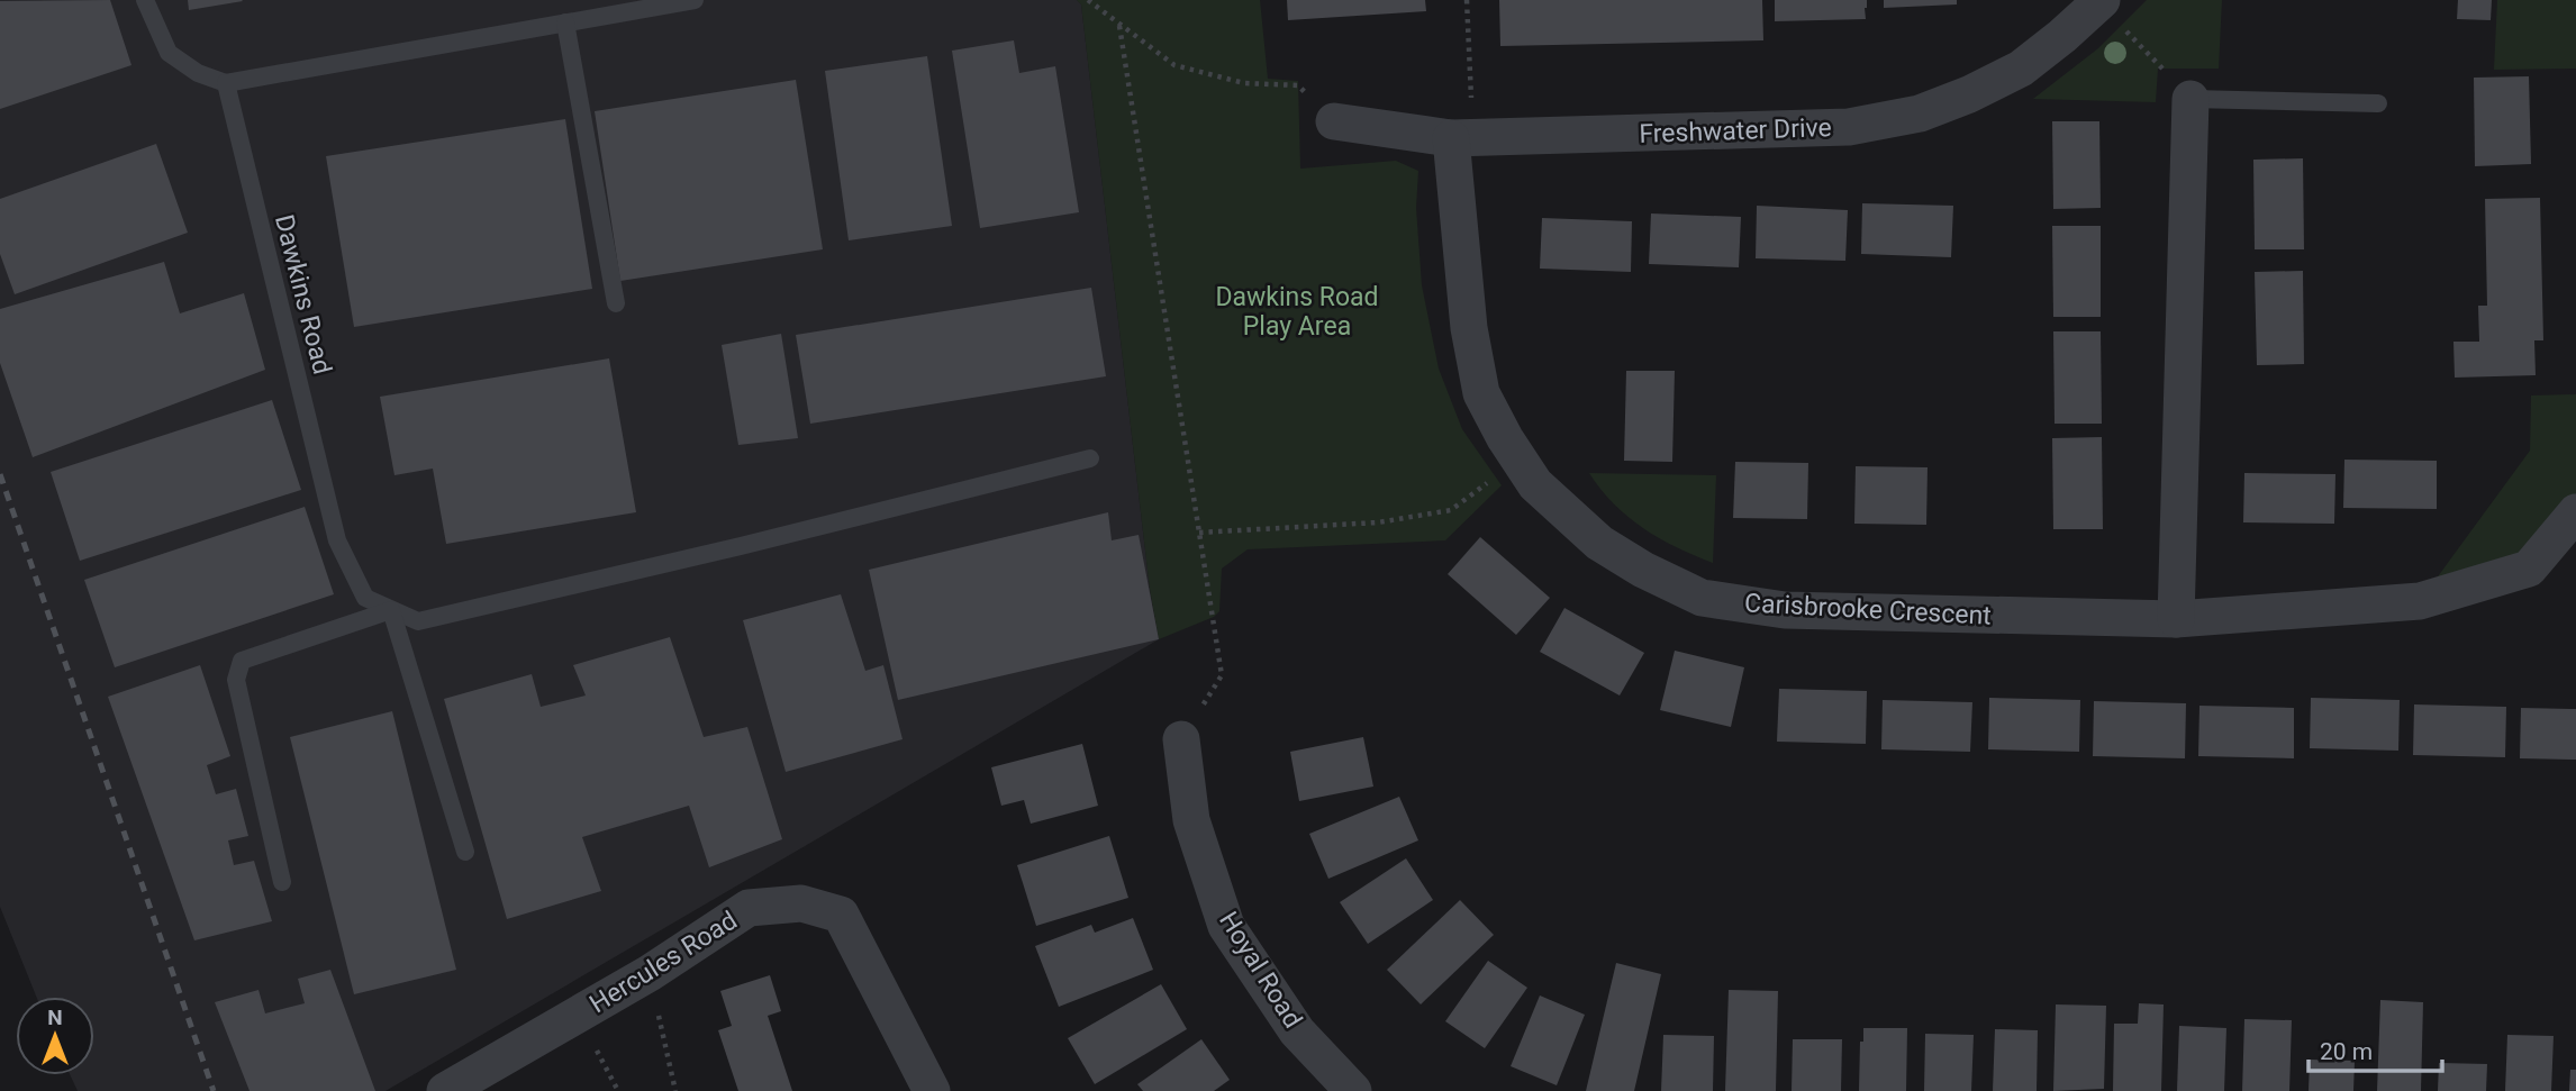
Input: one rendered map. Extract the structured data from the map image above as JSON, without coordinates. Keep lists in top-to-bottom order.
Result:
{
  "streets": {
    "street": [
      "Freshwater Drive",
      "Carisbrooke Crescent",
      "Hercules Road",
      "Hoyal Road"
    ],
    "lane": ["Dawkins Road"]
  },
  "crossings": [
    ["Freshwater Drive", "Carisbrooke Crescent"]
  ],
  "parks": ["Dawkins Road Play Area"],
  "scale_bar": "20 m",
  "north": "top"
}
